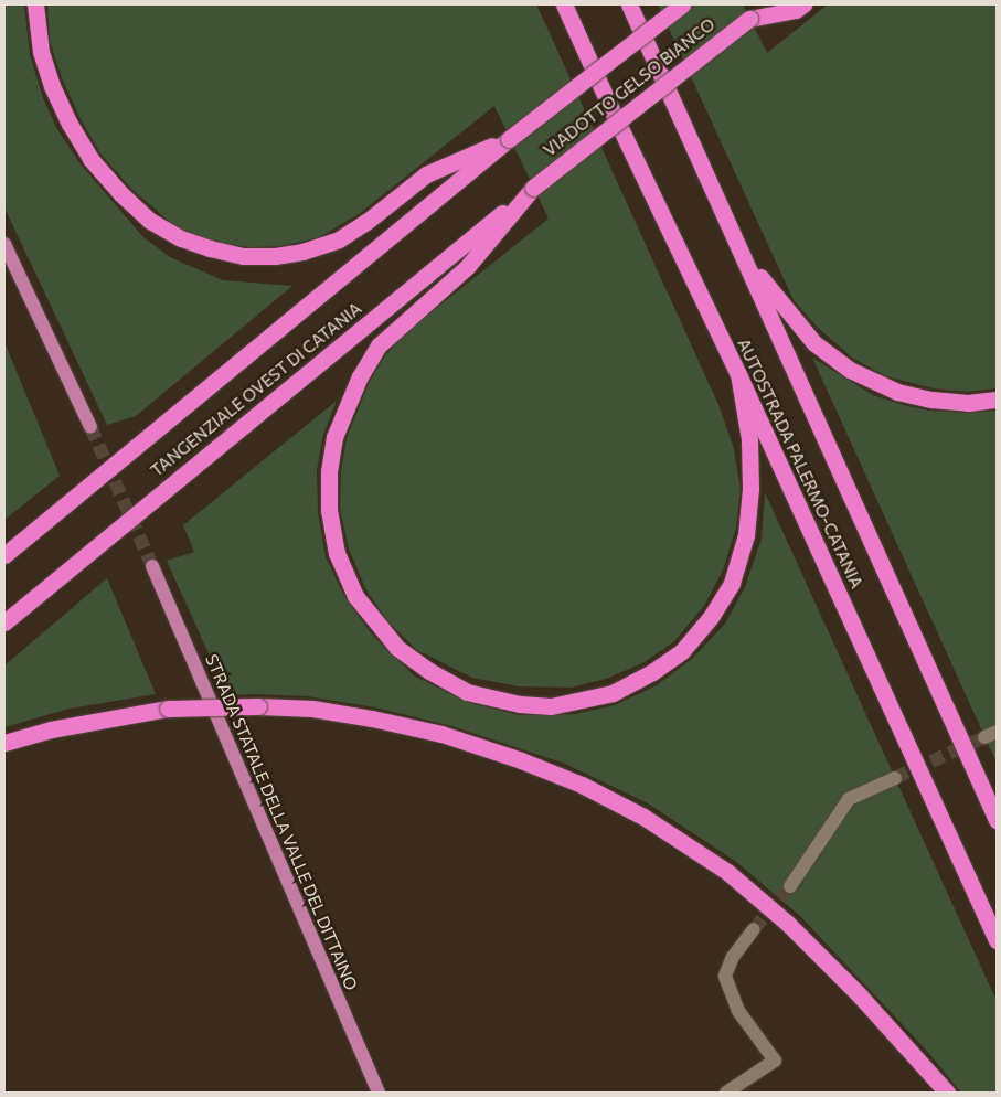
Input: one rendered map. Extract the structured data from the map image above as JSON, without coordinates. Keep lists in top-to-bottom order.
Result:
{
  "streets": {
    "highway": ["VIADOTTO GELSO BIANCO", "TANGENZIALE OVEST DI CATANIA", "AUTOSTRADA PALERMO-CATANIA"],
    "main road": ["STRADA STATALE DELLA VALLE DEL DITTAINO"]
  },
  "crossings": [
    ["VIADOTTO GELSO BIANCO", "TANGENZIALE OVEST DI CATANIA"]
  ]
}
